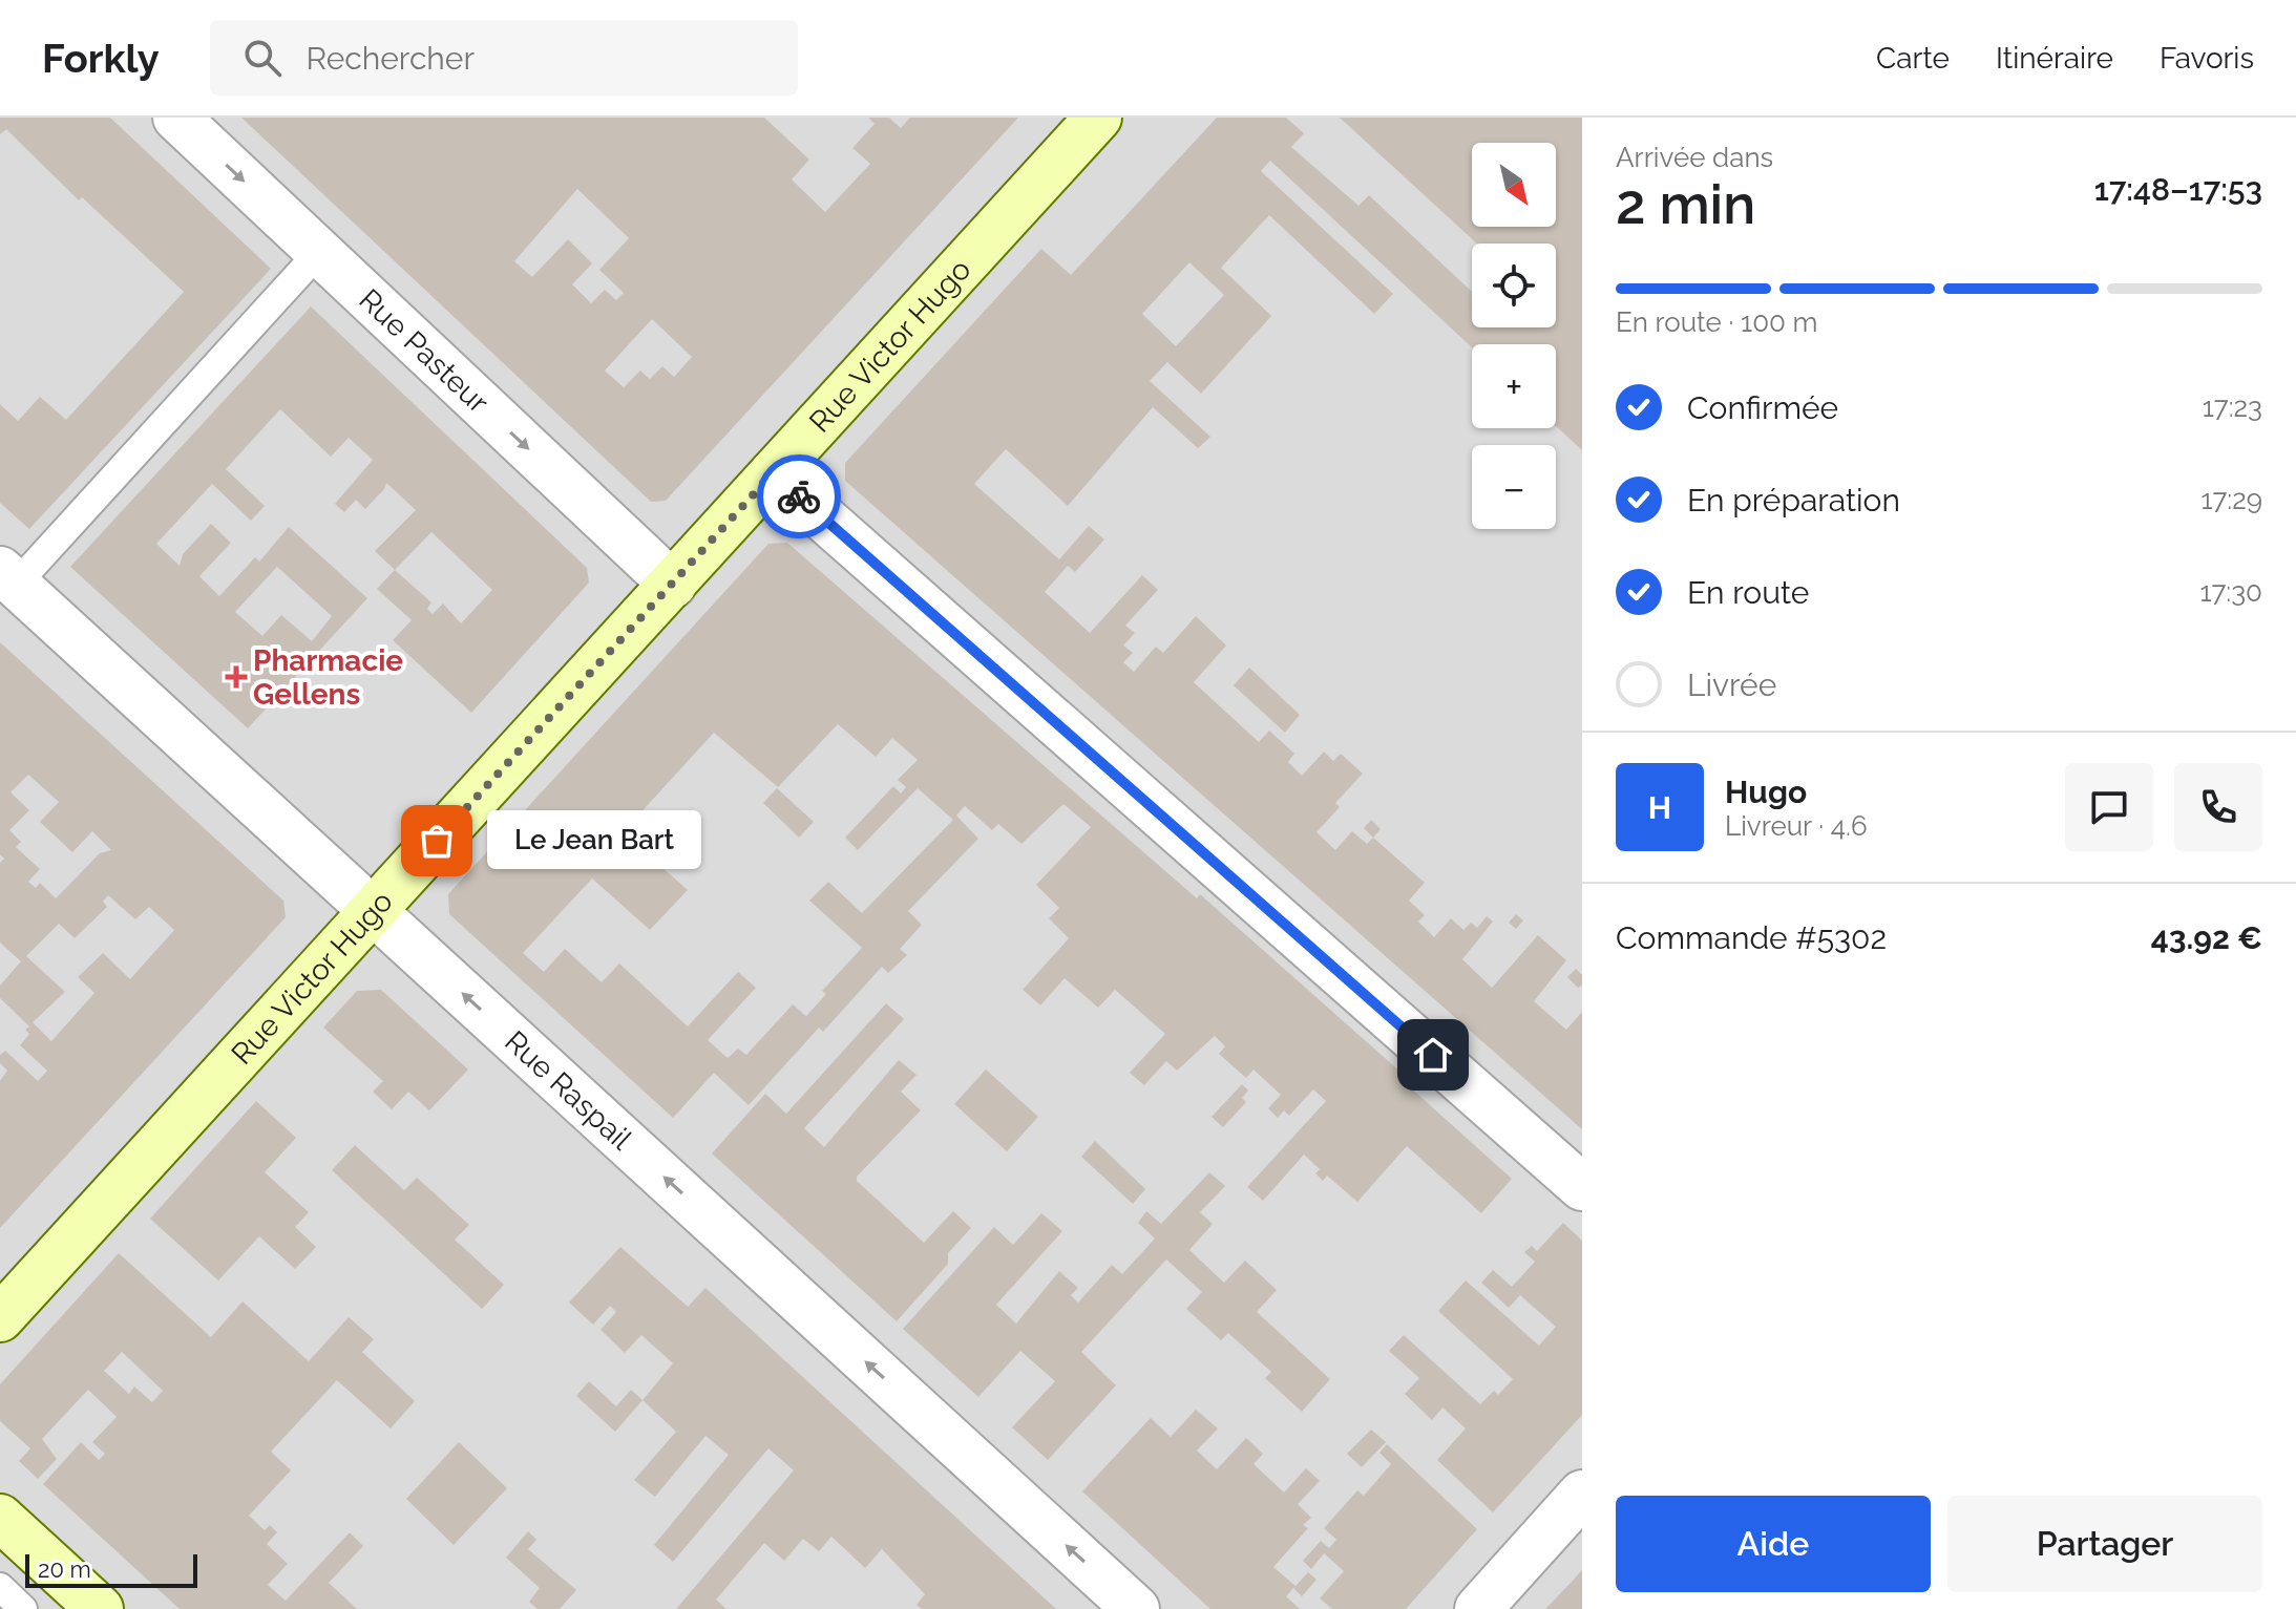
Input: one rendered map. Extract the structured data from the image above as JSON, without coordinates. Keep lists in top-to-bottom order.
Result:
{
  "streets": {
    "street": ["Rue Victor Hugo", "Rue Pasteur", "Rue Raspail"]
  },
  "crossings": [
    ["Rue Victor Hugo", "Rue Pasteur"],
    ["Rue Victor Hugo", "Rue Raspail"]
  ],
  "one_way": ["Rue Pasteur", "Rue Raspail"],
  "places": {
    "health": ["Pharmacie Gellens"],
    "other": ["Le Jean Bart"]
  },
  "scale_bar": "20 m",
  "north": "bottom right",
  "page": {
    "header": "Forkly",
    "search": "Rechercher",
    "nav": ["Carte", "Itinéraire", "Favoris"],
    "heading": ["2 min", "Arrivée dans", "17:48–17:53"],
    "panel": [
      "Hugo",
      "Livreur · 4.6",
      "Commande #5302",
      "43.92 €"
    ],
    "map_buttons": ["+", "−"],
    "bar": "En route · 100 m",
    "list": [
      ["Confirmée", "17:23"],
      ["En préparation", "17:29"],
      ["En route", "17:30"],
      "Livrée"
    ],
    "round": "H",
    "bubble": "Le Jean Bart",
    "buttons": ["Aide", "Partager"],
    "scale": "20 m"
  }
}
